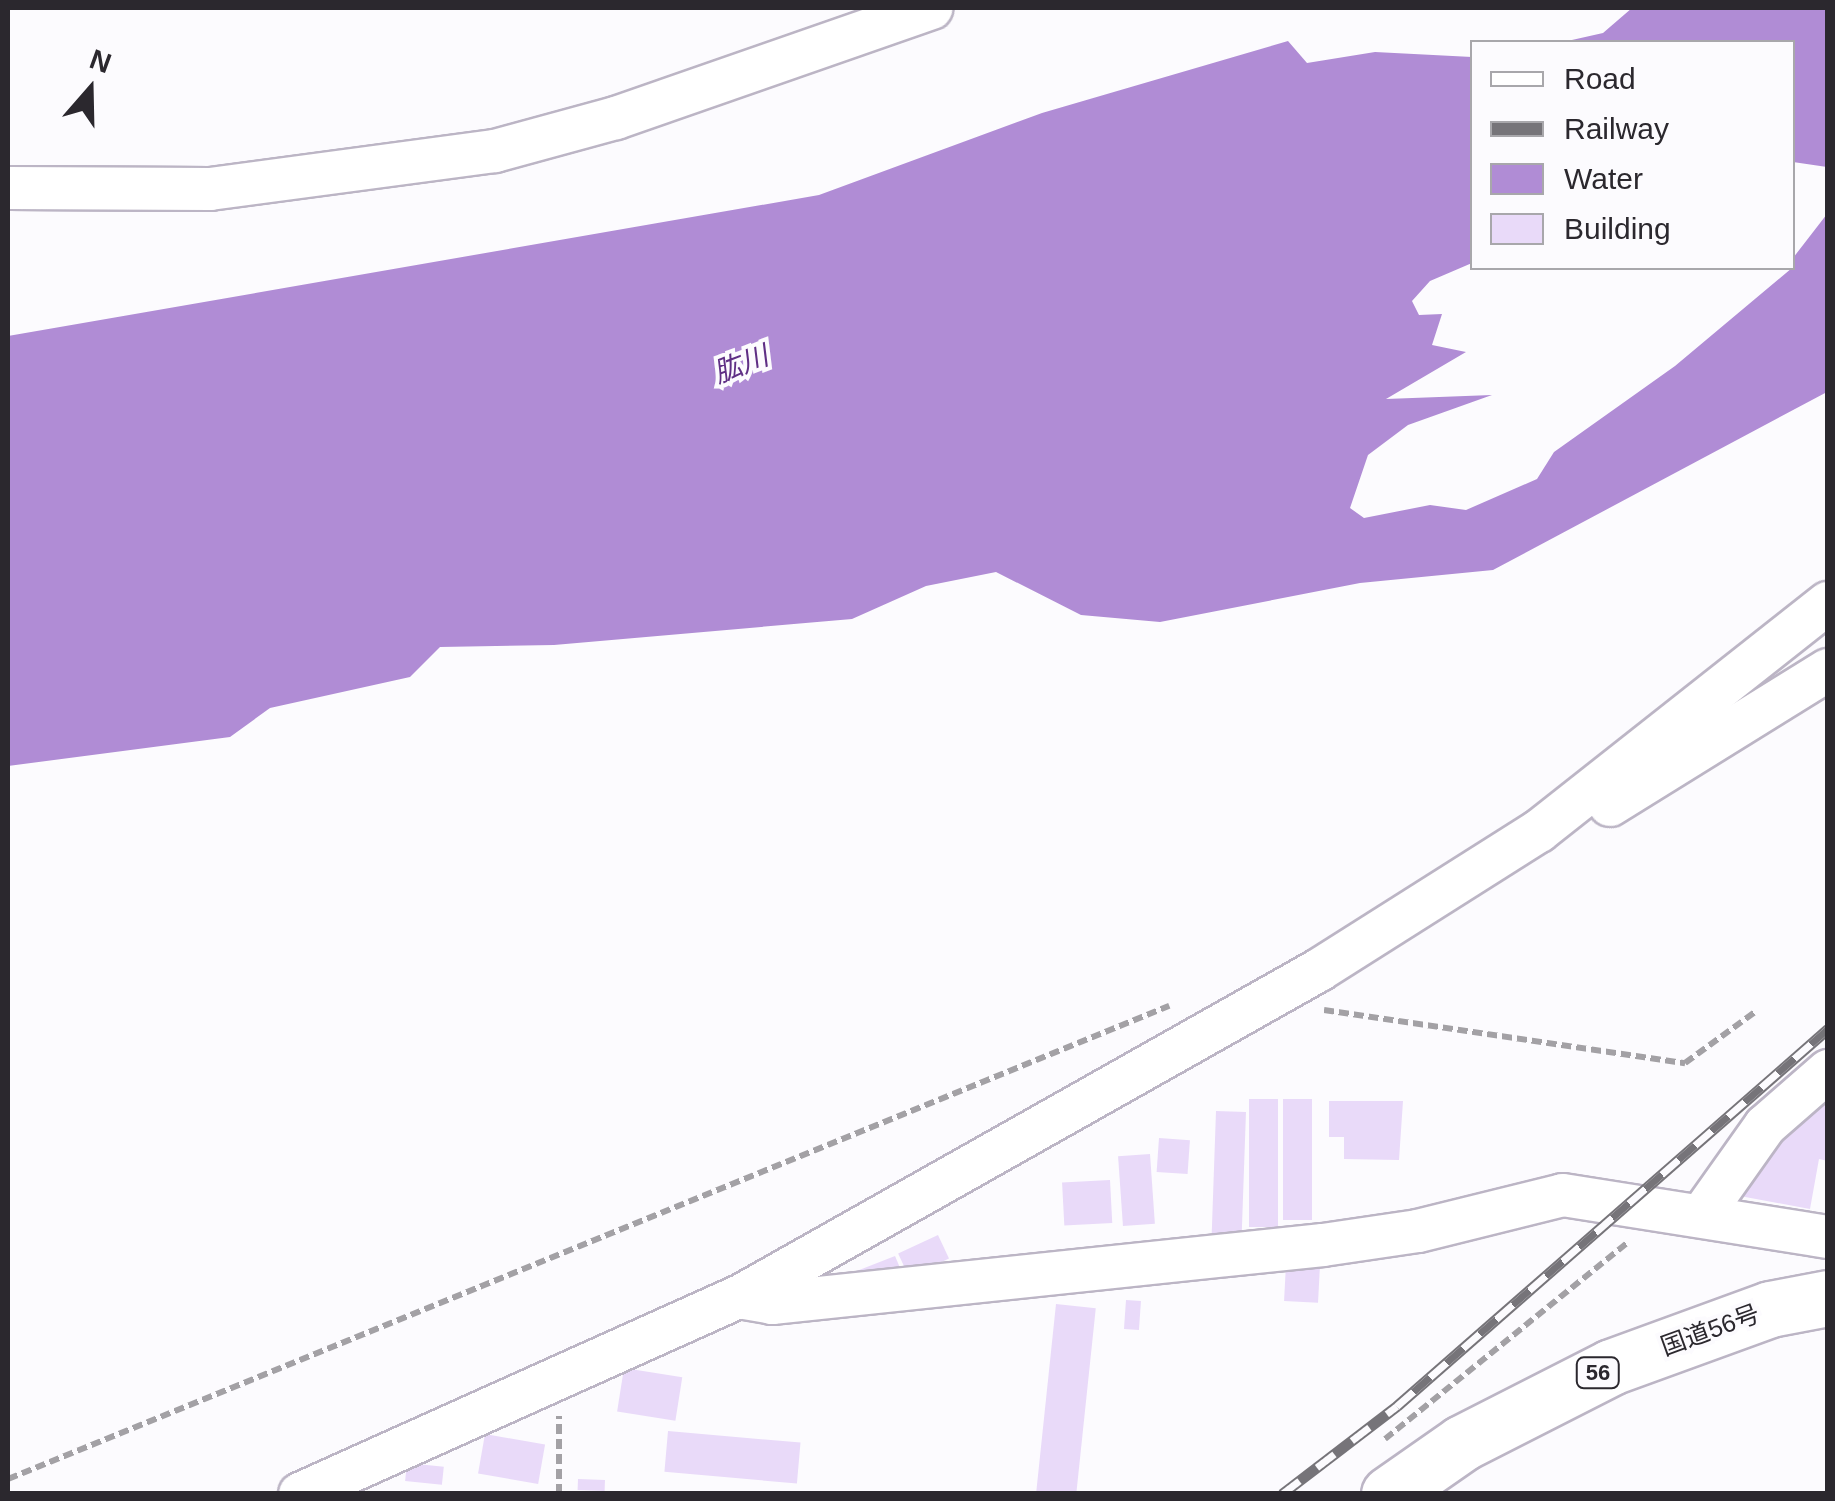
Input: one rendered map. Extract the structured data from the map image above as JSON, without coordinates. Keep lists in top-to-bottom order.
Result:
{
  "streets": {
    "highway": ["国道56号", "56"]
  },
  "water": ["肱川"],
  "legend": [
    "Road",
    "Railway",
    "Water",
    "Building"
  ],
  "north": "top"
}
